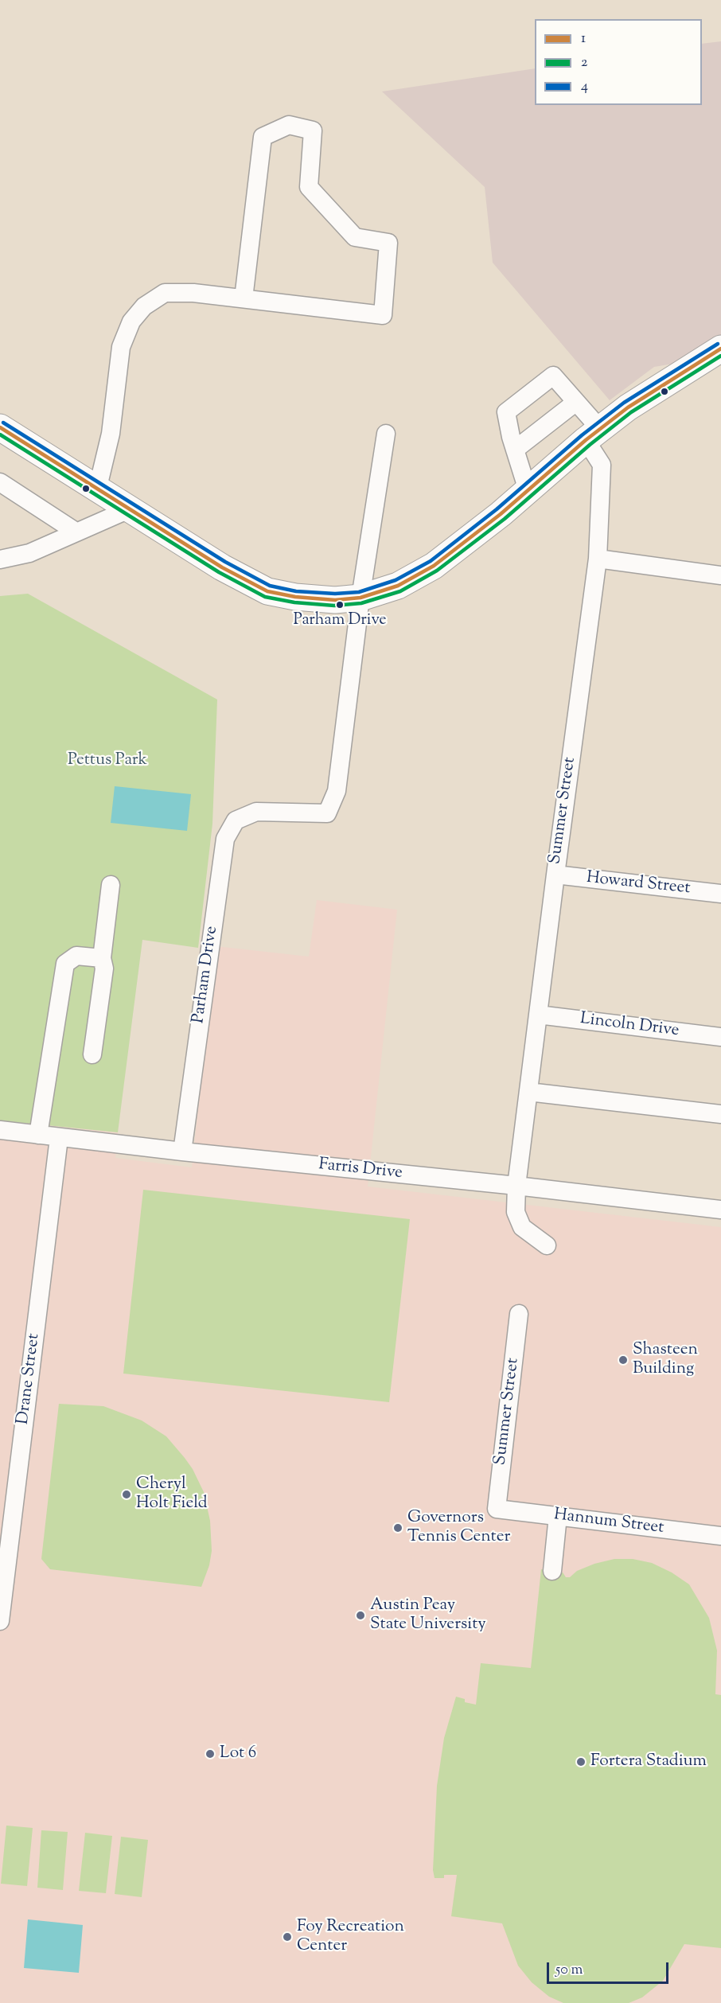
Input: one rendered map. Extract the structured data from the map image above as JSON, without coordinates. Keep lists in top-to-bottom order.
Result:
{
  "streets": {
    "street": [
      "Summer Street",
      "Howard Street",
      "Parham Drive",
      "Lincoln Drive",
      "Farris Drive",
      "Drane Street",
      "Hannum Street"
    ]
  },
  "crossings": [
    ["Summer Street", "Howard Street"],
    ["Summer Street", "Lincoln Drive"],
    ["Summer Street", "Farris Drive"],
    ["Summer Street", "Hannum Street"],
    ["Parham Drive", "Farris Drive"],
    ["Farris Drive", "Drane Street"]
  ],
  "parks": ["Pettus Park"],
  "places": [
    "Parham Drive",
    "Shasteen Building",
    "Cheryl Holt Field",
    "Governors Tennis Center",
    "Austin Peay State University",
    "Lot 6",
    "Fortera Stadium",
    "Foy Recreation Center"
  ],
  "lines": ["transit line 4", "transit line 1", "transit line 2"],
  "legend": ["1", "2", "4"],
  "scale_bar": "50 m"
}
